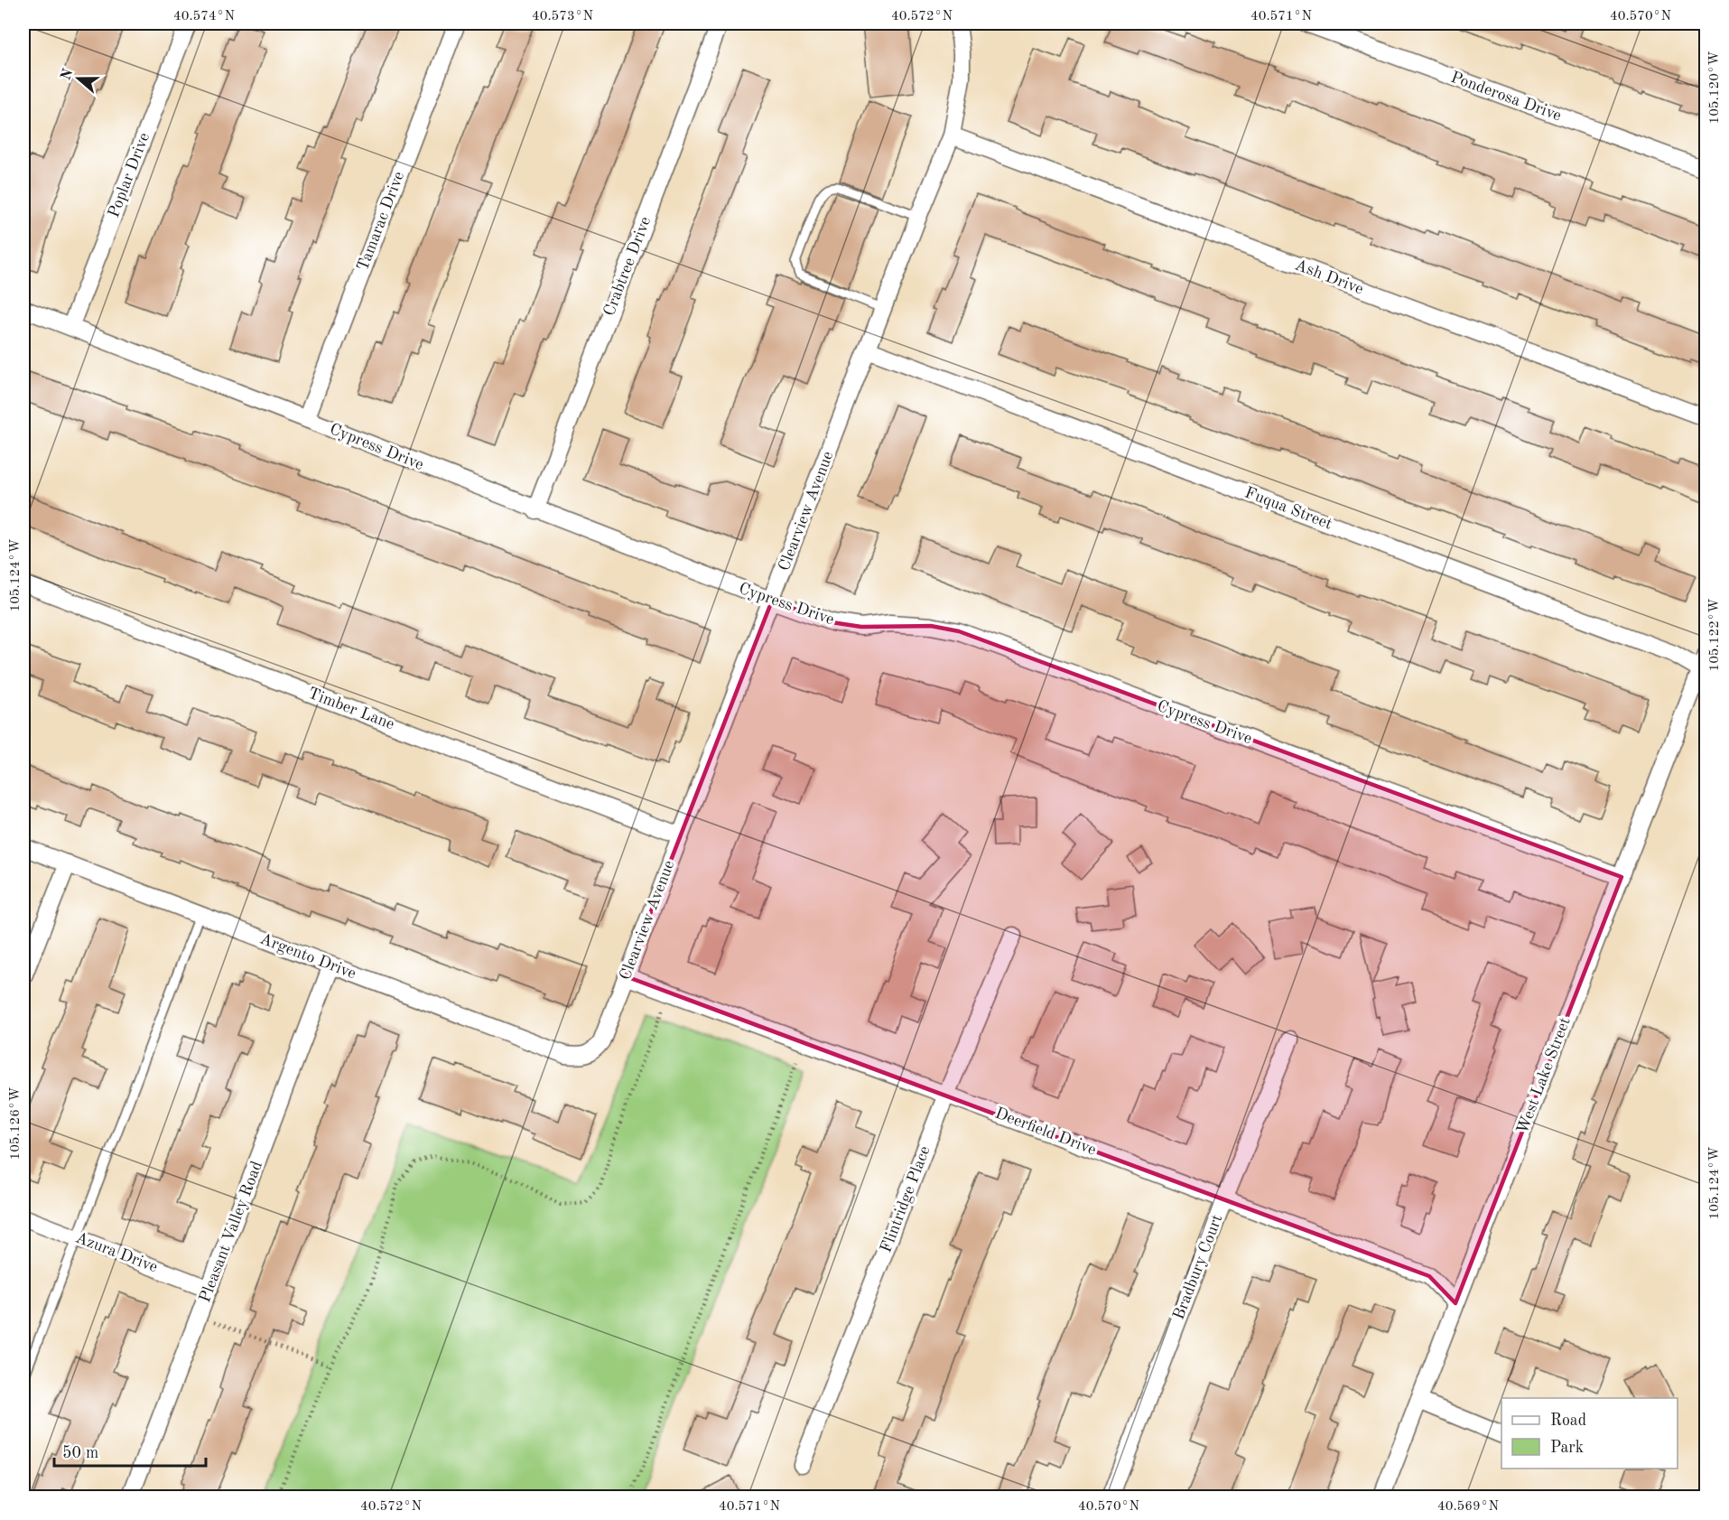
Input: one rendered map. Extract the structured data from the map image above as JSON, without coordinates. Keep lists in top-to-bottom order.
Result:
{
  "streets": {
    "street": [
      "Ponderosa Drive",
      "Poplar Drive",
      "Tamarac Drive",
      "Crabtree Drive",
      "Ash Drive",
      "Cypress Drive",
      "Fuqua Street",
      "Clearview Avenue",
      "Timber Lane",
      "Argento Drive",
      "West Lake Street",
      "Deerfield Drive",
      "Flintridge Place",
      "Pleasant Valley Road",
      "Azura Drive",
      "Bradbury Court"
    ]
  },
  "crossings": [
    ["Poplar Drive", "Cypress Drive"],
    ["Tamarac Drive", "Cypress Drive"],
    ["Crabtree Drive", "Cypress Drive"],
    ["Ash Drive", "Clearview Avenue"],
    ["Cypress Drive", "Clearview Avenue"],
    ["Cypress Drive", "West Lake Street"],
    ["Fuqua Street", "Clearview Avenue"],
    ["Fuqua Street", "West Lake Street"],
    ["Clearview Avenue", "Timber Lane"],
    ["Clearview Avenue", "Argento Drive"],
    ["Clearview Avenue", "Deerfield Drive"],
    ["Argento Drive", "Pleasant Valley Road"],
    ["West Lake Street", "Deerfield Drive"],
    ["Deerfield Drive", "Flintridge Place"],
    ["Deerfield Drive", "Bradbury Court"],
    ["Pleasant Valley Road", "Azura Drive"]
  ],
  "legend": ["Road", "Park"],
  "scale_bar": "50 m",
  "north": "left",
  "coordinates": [
    "40.574°N",
    "40.573°N",
    "40.572°N",
    "40.571°N",
    "40.570°N",
    "105.120°W",
    "105.124°W",
    "105.122°W",
    "105.126°W",
    "40.569°N"
  ]
}
